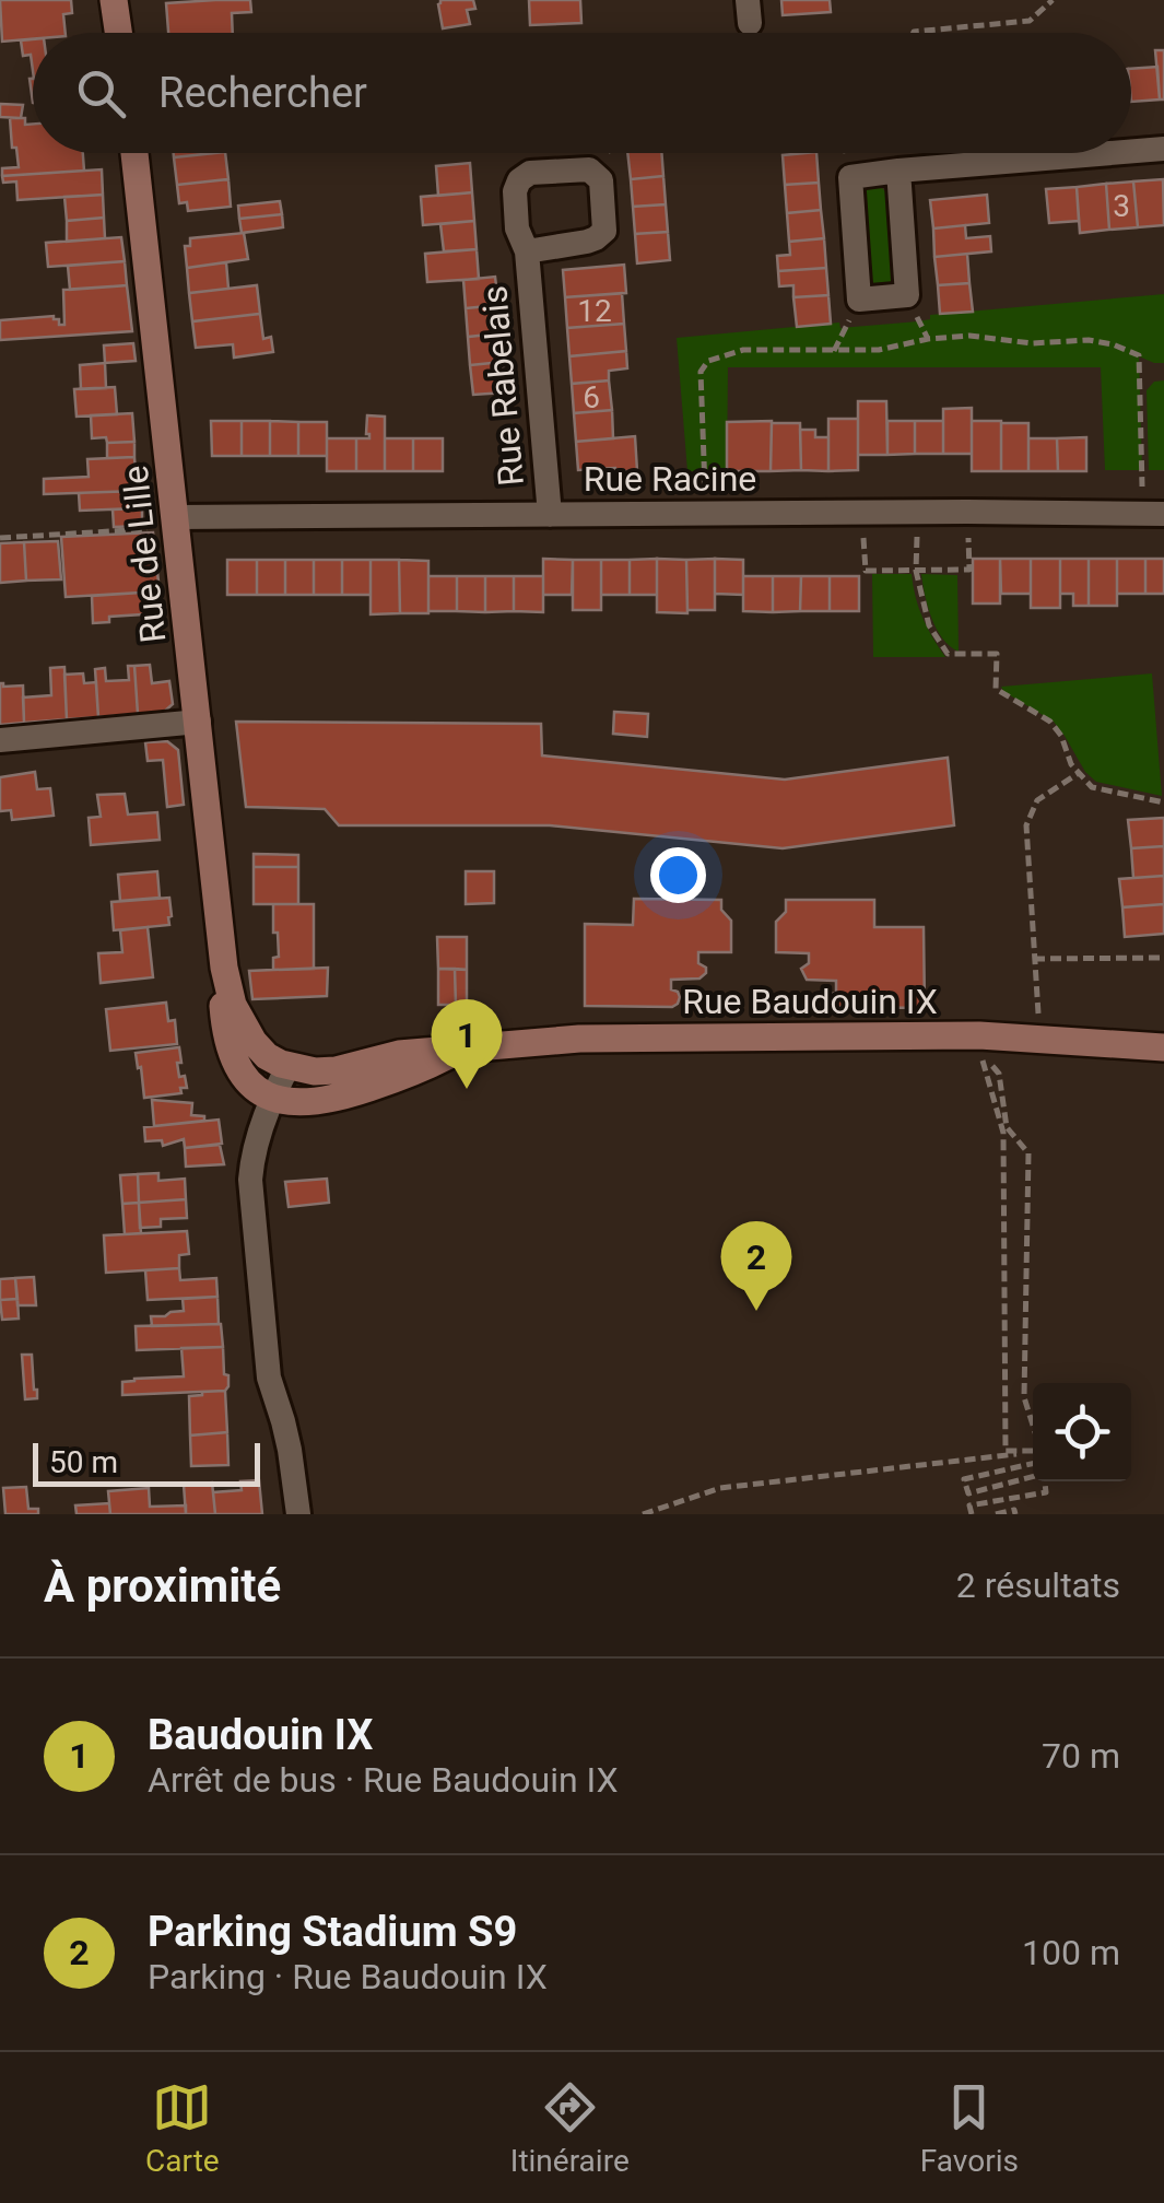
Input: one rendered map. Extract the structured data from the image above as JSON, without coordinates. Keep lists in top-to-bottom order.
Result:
{
  "streets": {
    "street": [
      "Rue Rabelais",
      "Rue Racine",
      "Rue de Lille",
      "Rue Baudouin IX"
    ]
  },
  "crossings": [
    ["Rue Rabelais", "Rue Racine"],
    ["Rue Racine", "Rue de Lille"],
    ["Rue de Lille", "Rue Baudouin IX"]
  ],
  "house_numbers": ["3", "12", "6"],
  "scale_bar": "50 m",
  "page": {
    "search": "Rechercher",
    "pins": ["1", "2"],
    "scale": "50 m",
    "heading": ["À proximité", "2 résultats"],
    "list": [
      {
        "mark": "1",
        "name": "Baudouin IX",
        "note": "Arrêt de bus · Rue Baudouin IX",
        "value": "70 m"
      },
      {
        "mark": "2",
        "name": "Parking Stadium S9",
        "note": "Parking · Rue Baudouin IX",
        "value": "100 m"
      }
    ],
    "nav": ["Carte", "Itinéraire", "Favoris"]
  }
}
